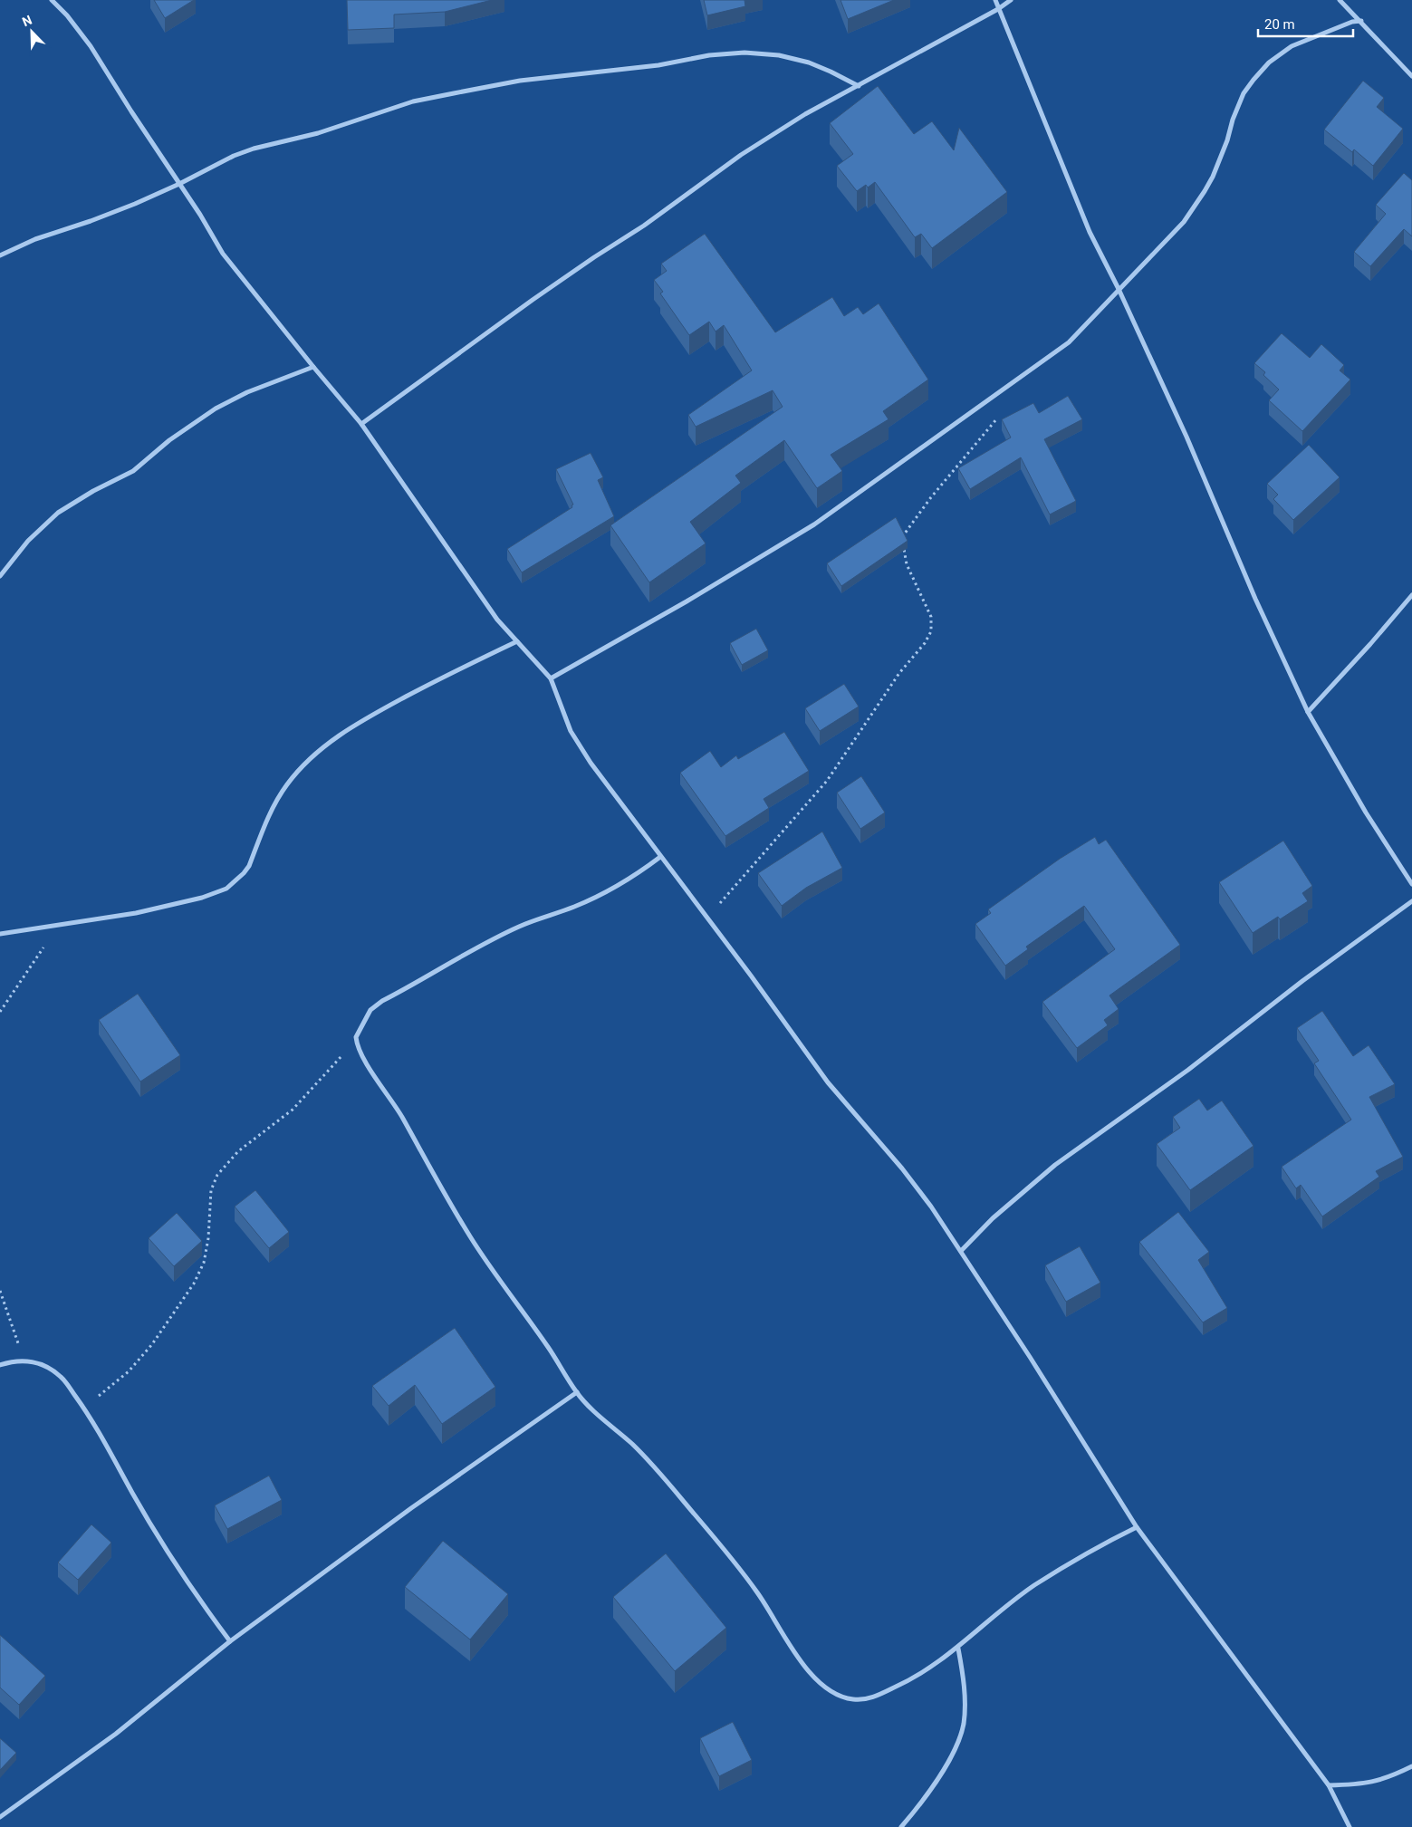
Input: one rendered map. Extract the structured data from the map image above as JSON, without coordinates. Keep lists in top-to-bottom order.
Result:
{
  "scale_bar": "20 m",
  "north": "top left"
}
